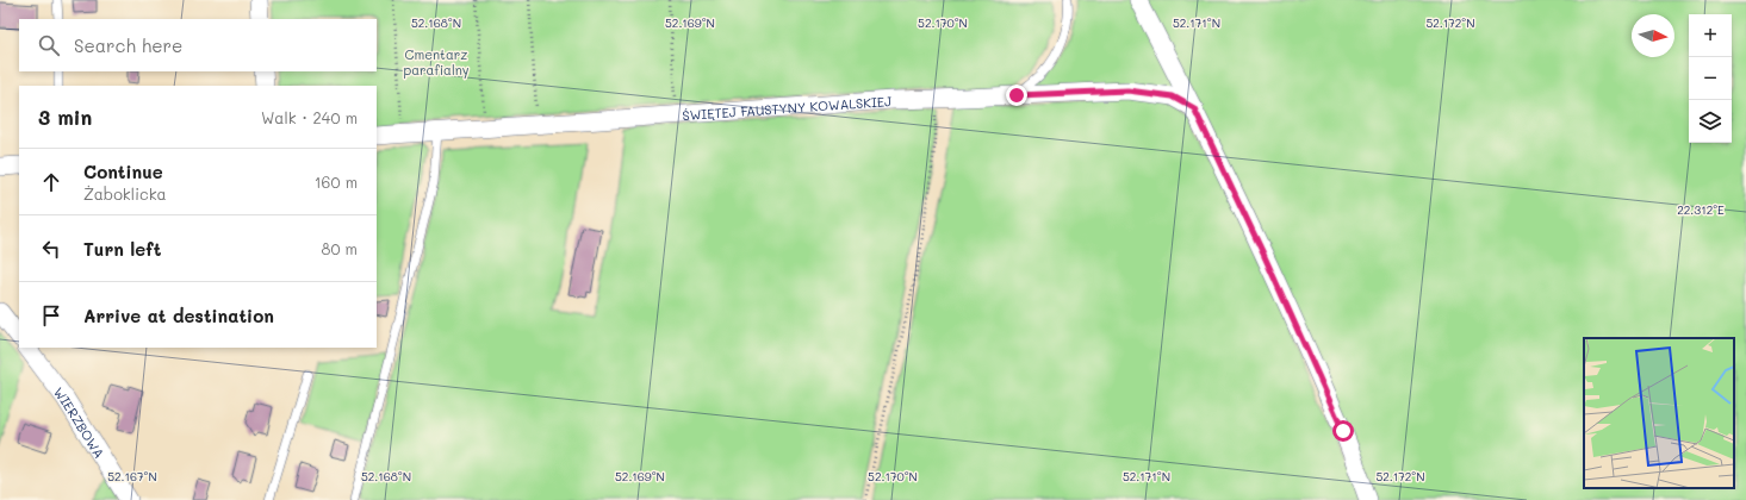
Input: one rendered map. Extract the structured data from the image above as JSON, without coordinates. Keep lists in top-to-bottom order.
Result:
{
  "streets": {
    "street": ["ŚWIĘTEJ FAUSTYNY KOWALSKIEJ", "WIERZBOWA"]
  },
  "parks": ["Cmentarz parafialny"],
  "north": "right",
  "page": {
    "map_buttons": ["+", "−"],
    "search": "Search here",
    "heading": ["3 min", "Walk · 240 m"],
    "list": [
      ["Continue", "Żaboklicka", "160 m"],
      ["Turn left", "80 m"],
      "Arrive at destination"
    ]
  },
  "coordinates": [
    "52.168°N",
    "52.169°N",
    "52.170°N",
    "52.171°N",
    "52.172°N",
    "22.312°E",
    "52.167°N"
  ]
}
